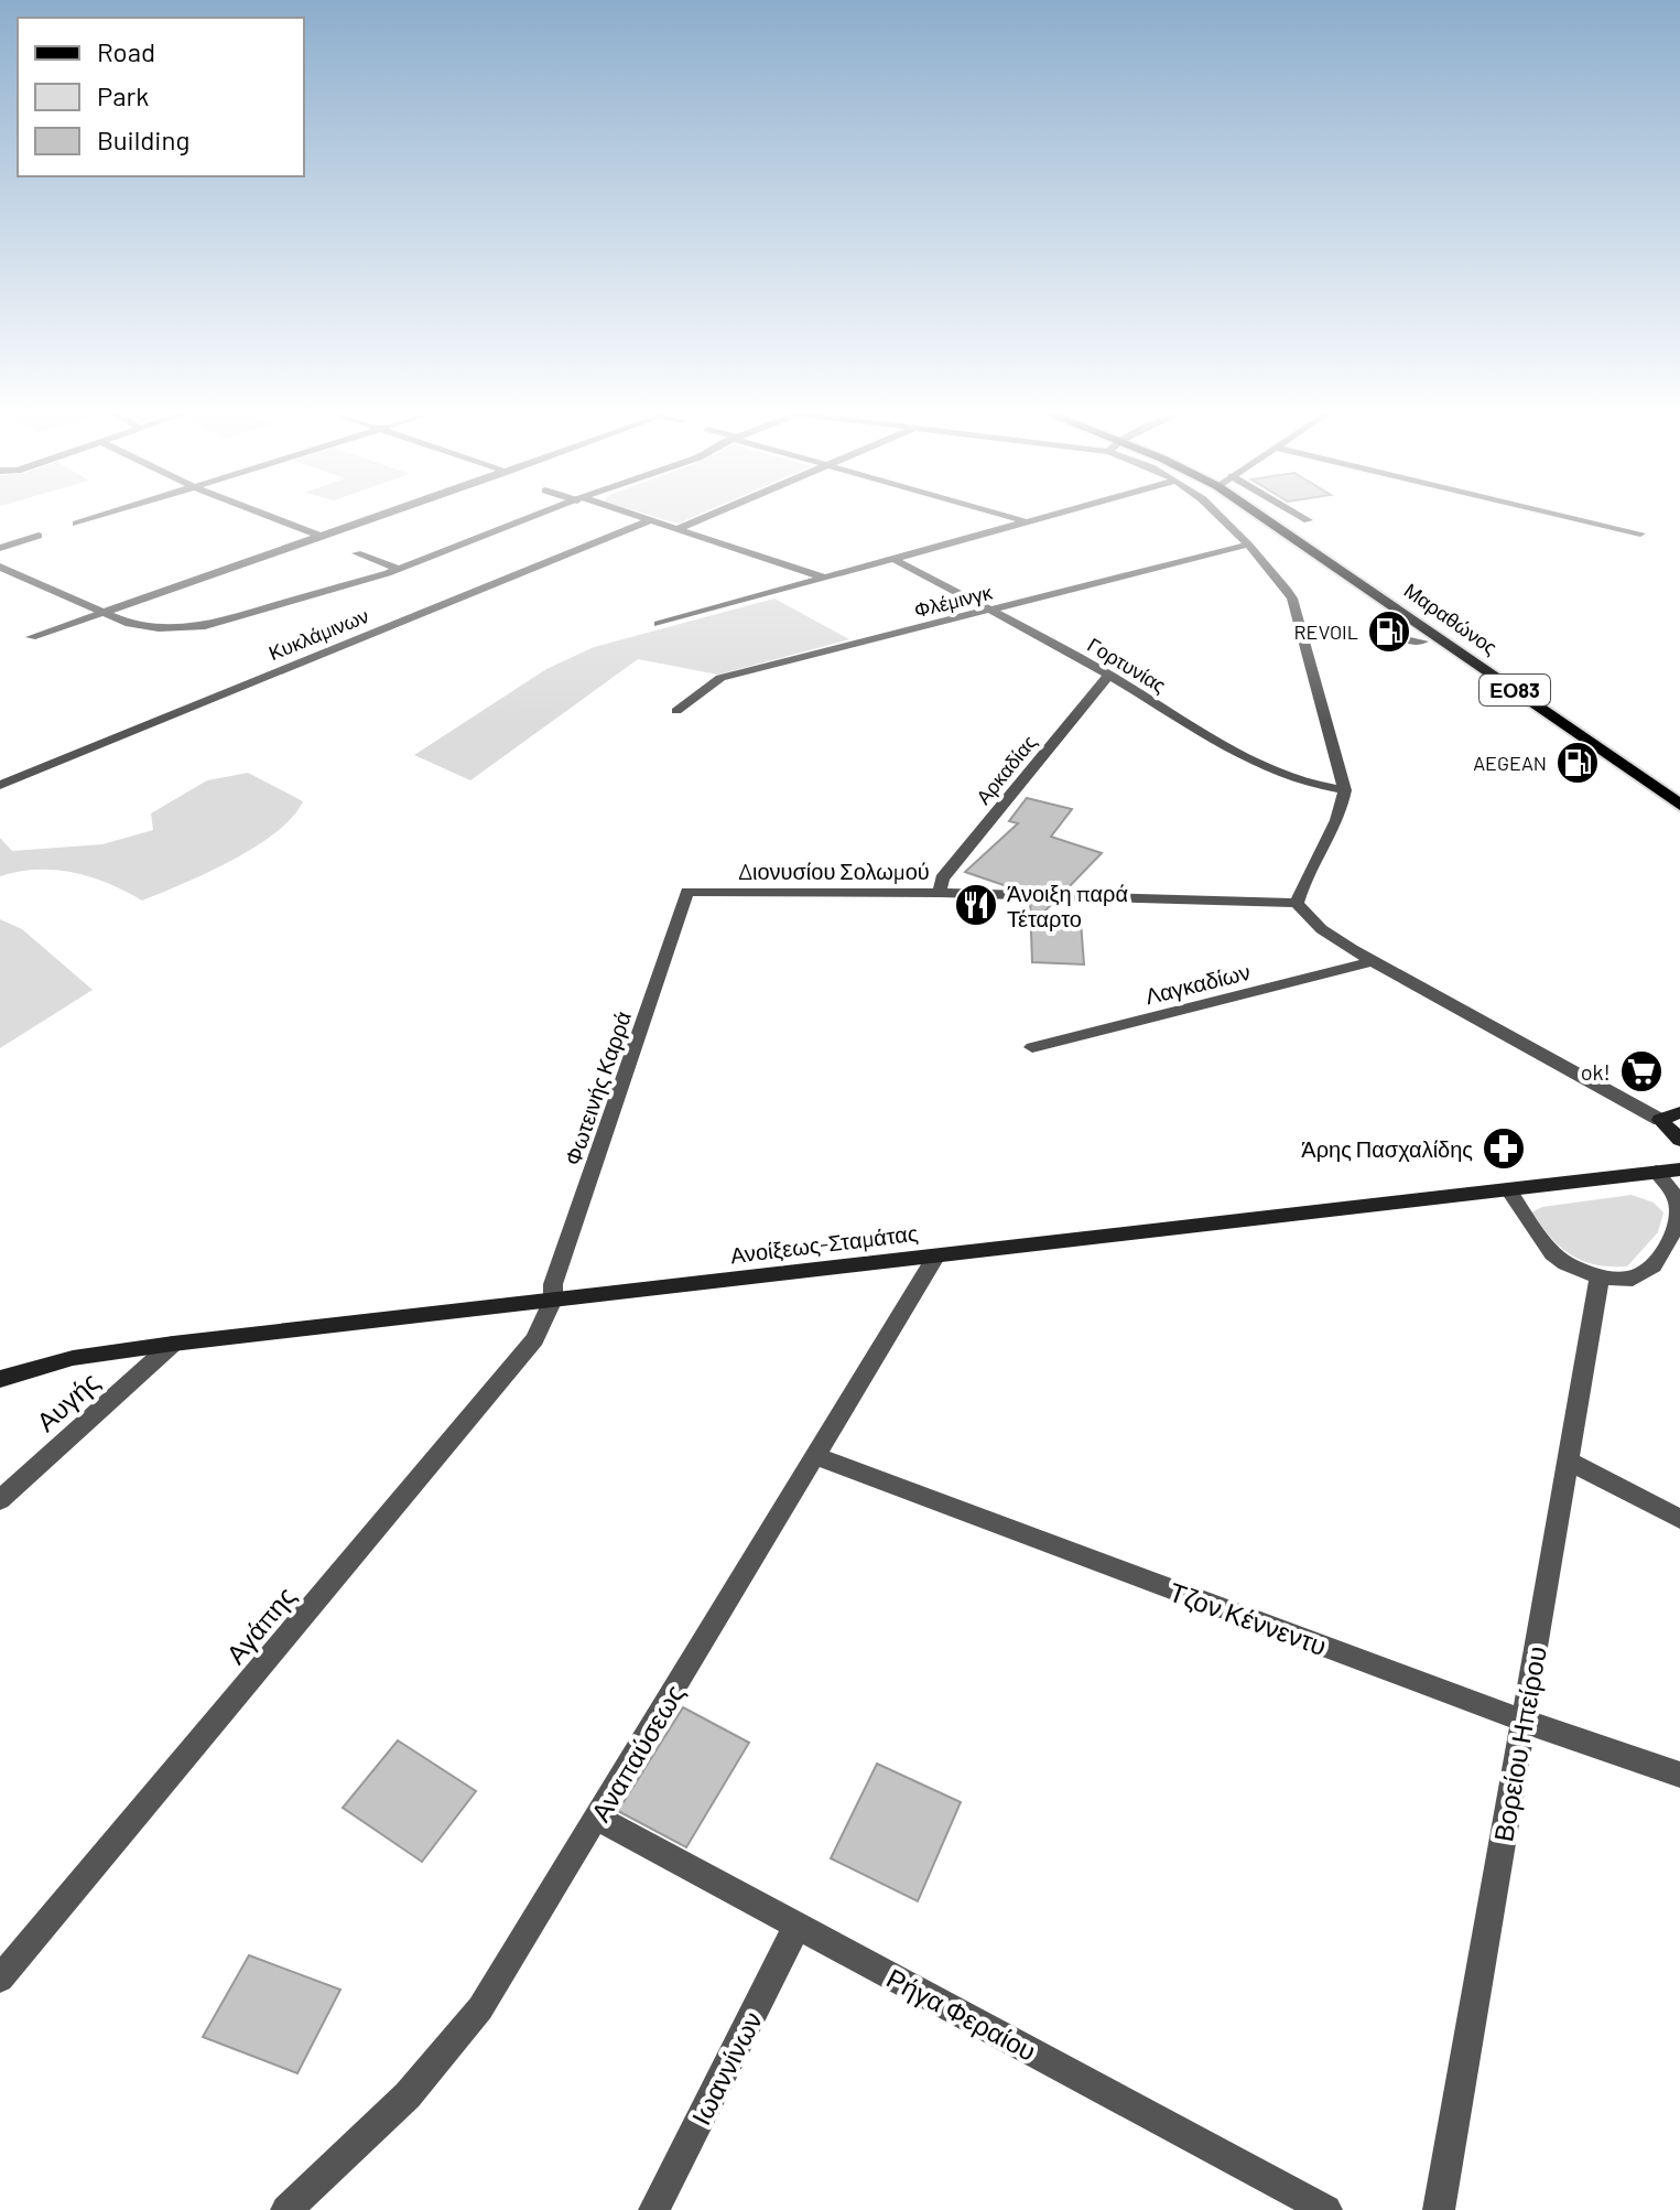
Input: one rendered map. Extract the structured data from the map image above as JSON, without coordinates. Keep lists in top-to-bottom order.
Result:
{
  "streets": {
    "main road": ["Μαραθώνος", "ΕΟ83"],
    "street": [
      "Φλέμινγκ",
      "Κυκλάμινων",
      "Γορτυνίας",
      "Αρκαδίας",
      "Διονυσίου Σολωμού",
      "Λαγκαδίων",
      "Φωτεινής Καρρά",
      "Ανοίξεως-Σταμάτας",
      "Αυγής",
      "Τζον Κέννεντυ",
      "Αγάπης",
      "Βορείου Ηπείρου",
      "Αναπαύσεως",
      "Ρήγα Φεραίου",
      "Ιωαννίνων"
    ]
  },
  "crossings": [
    ["Φλέμινγκ", "Γορτυνίας"],
    ["Γορτυνίας", "Αρκαδίας"],
    ["Αρκαδίας", "Διονυσίου Σολωμού"],
    ["Διονυσίου Σολωμού", "Φωτεινής Καρρά"],
    ["Φωτεινής Καρρά", "Ανοίξεως-Σταμάτας"],
    ["Φωτεινής Καρρά", "Αγάπης"],
    ["Ανοίξεως-Σταμάτας", "Αυγής"],
    ["Ανοίξεως-Σταμάτας", "Αγάπης"],
    ["Ανοίξεως-Σταμάτας", "Αναπαύσεως"],
    ["Τζον Κέννεντυ", "Βορείου Ηπείρου"],
    ["Τζον Κέννεντυ", "Αναπαύσεως"],
    ["Αναπαύσεως", "Ρήγα Φεραίου"],
    ["Ρήγα Φεραίου", "Ιωαννίνων"]
  ],
  "places": {
    "fuel station": ["REVOIL", "AEGEAN"],
    "restaurant": ["Άνοιξη παρά Τέταρτο"],
    "supermarket": ["ok!"],
    "pharmacy": ["Άρης Πασχαλίδης"]
  },
  "legend": ["Road", "Park", "Building"]
}
